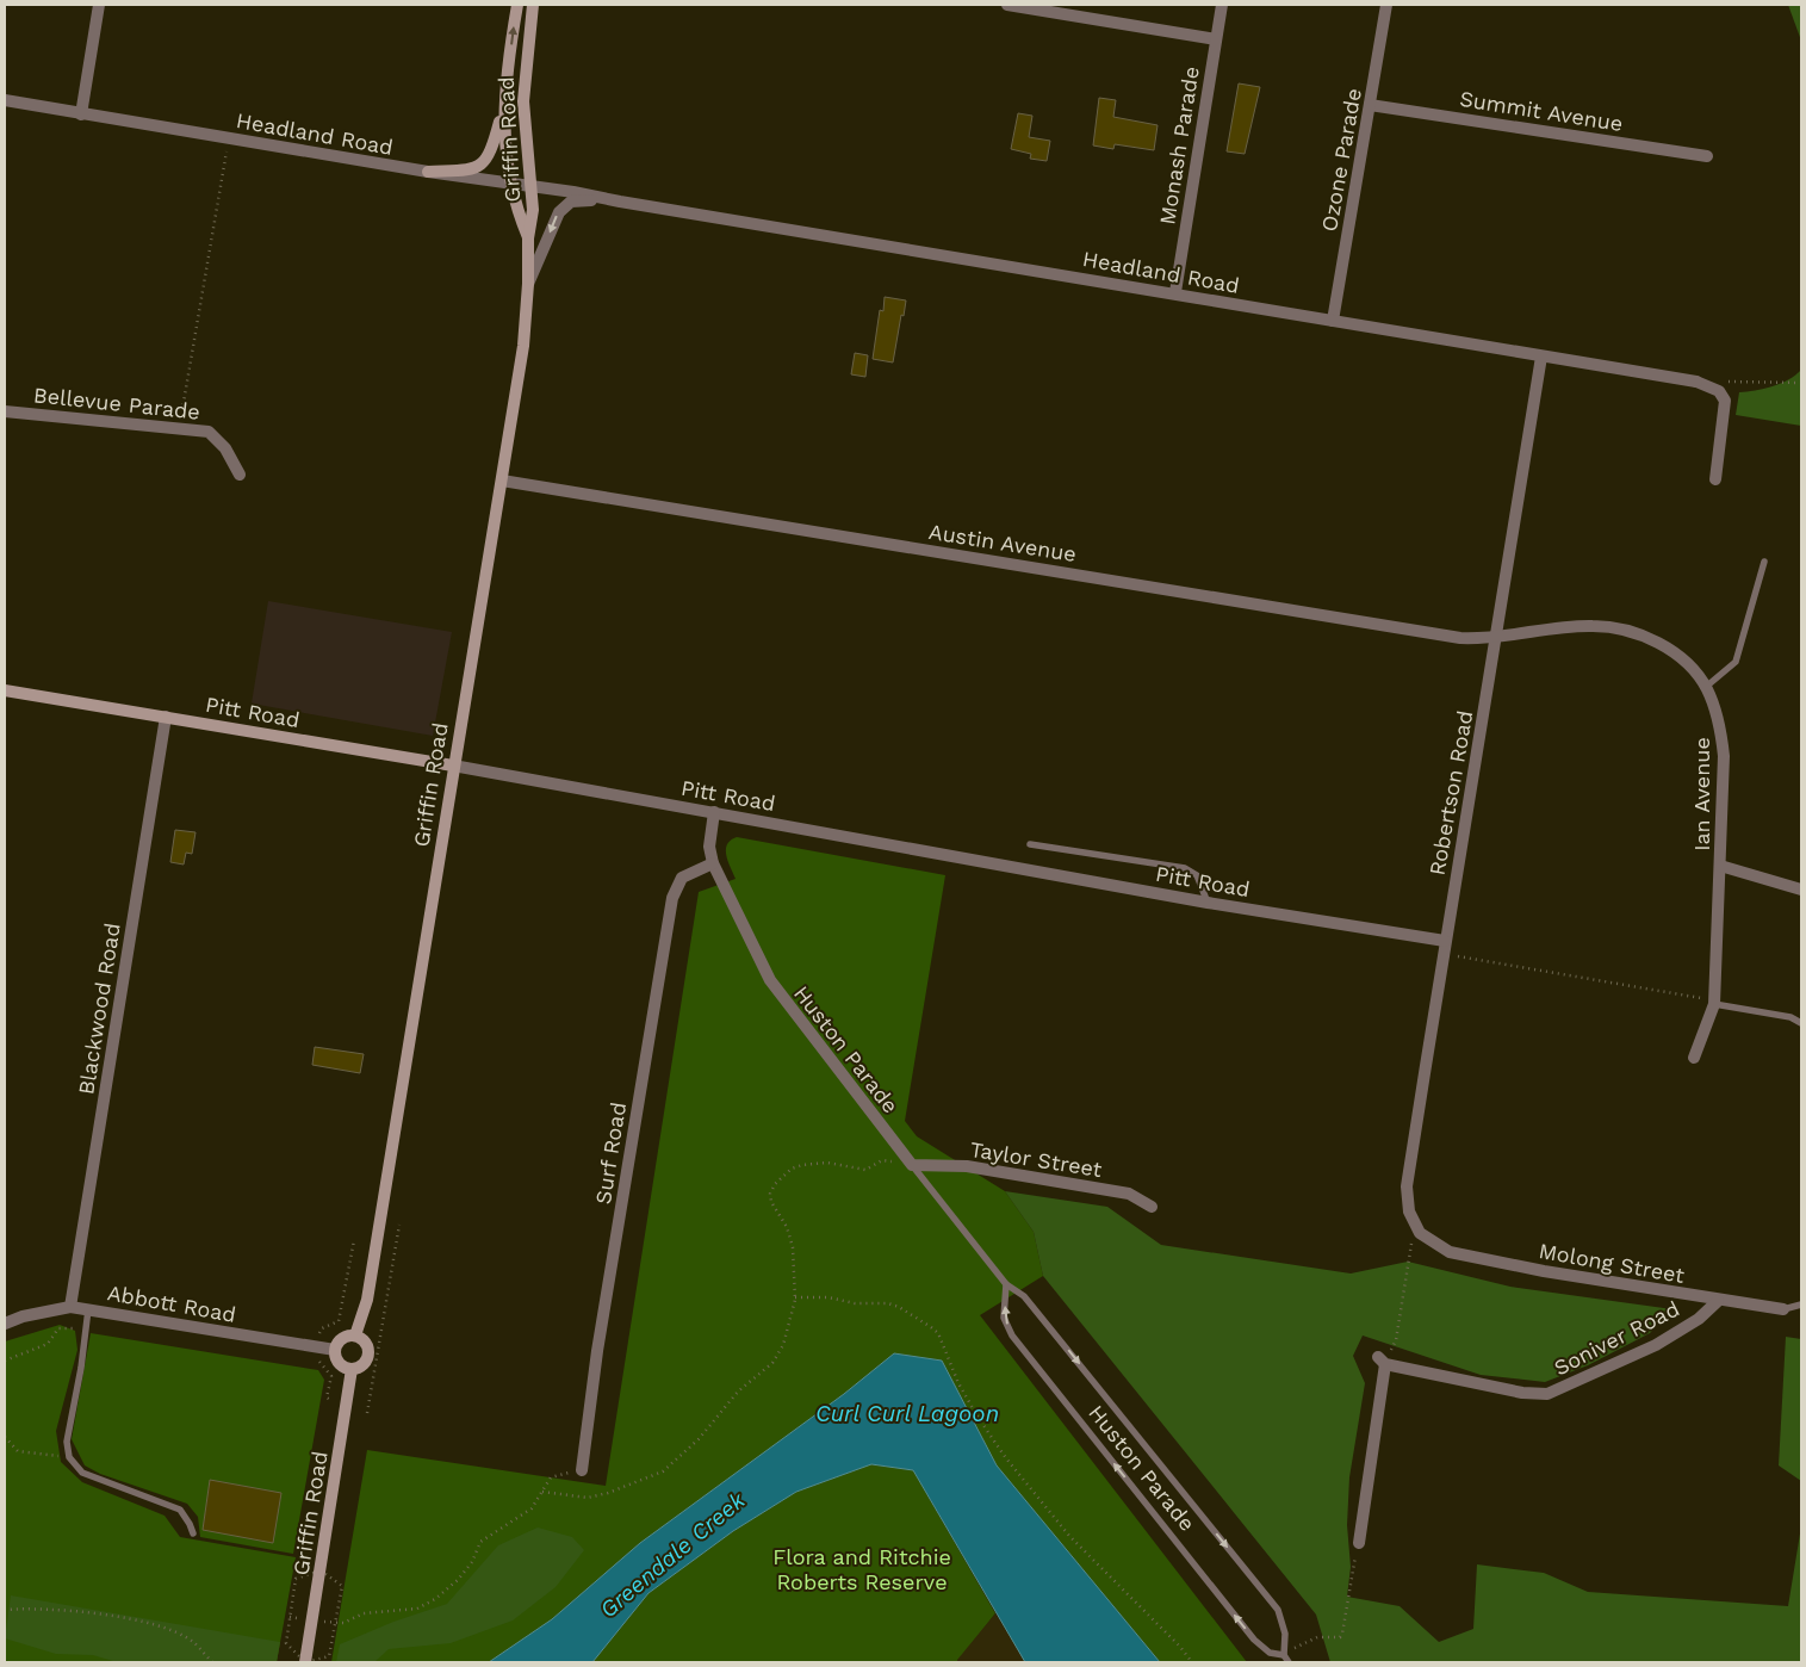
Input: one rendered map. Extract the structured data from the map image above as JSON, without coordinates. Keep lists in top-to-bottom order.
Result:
{
  "streets": {
    "main road": ["Griffin Road", "Pitt Road"],
    "street": [
      "Summit Avenue",
      "Headland Road",
      "Monash Parade",
      "Ozone Parade",
      "Bellevue Parade",
      "Austin Avenue",
      "Robertson Road",
      "Ian Avenue",
      "Blackwood Road",
      "Huston Parade",
      "Surf Road",
      "Taylor Street",
      "Molong Street",
      "Abbott Road",
      "Soniver Road"
    ]
  },
  "crossings": [
    ["Summit Avenue", "Ozone Parade"],
    ["Headland Road", "Griffin Road"],
    ["Headland Road", "Monash Parade"],
    ["Headland Road", "Ozone Parade"],
    ["Headland Road", "Robertson Road"],
    ["Griffin Road", "Austin Avenue"],
    ["Griffin Road", "Pitt Road"],
    ["Griffin Road", "Abbott Road"],
    ["Austin Avenue", "Robertson Road"],
    ["Austin Avenue", "Ian Avenue"],
    ["Pitt Road", "Robertson Road"],
    ["Pitt Road", "Blackwood Road"],
    ["Pitt Road", "Huston Parade"],
    ["Robertson Road", "Ian Avenue"],
    ["Robertson Road", "Molong Street"],
    ["Blackwood Road", "Abbott Road"],
    ["Huston Parade", "Surf Road"],
    ["Huston Parade", "Taylor Street"],
    ["Molong Street", "Soniver Road"]
  ],
  "water": ["Curl Curl Lagoon", "Greendale Creek"],
  "parks": ["Flora and Ritchie Roberts Reserve"]
}
